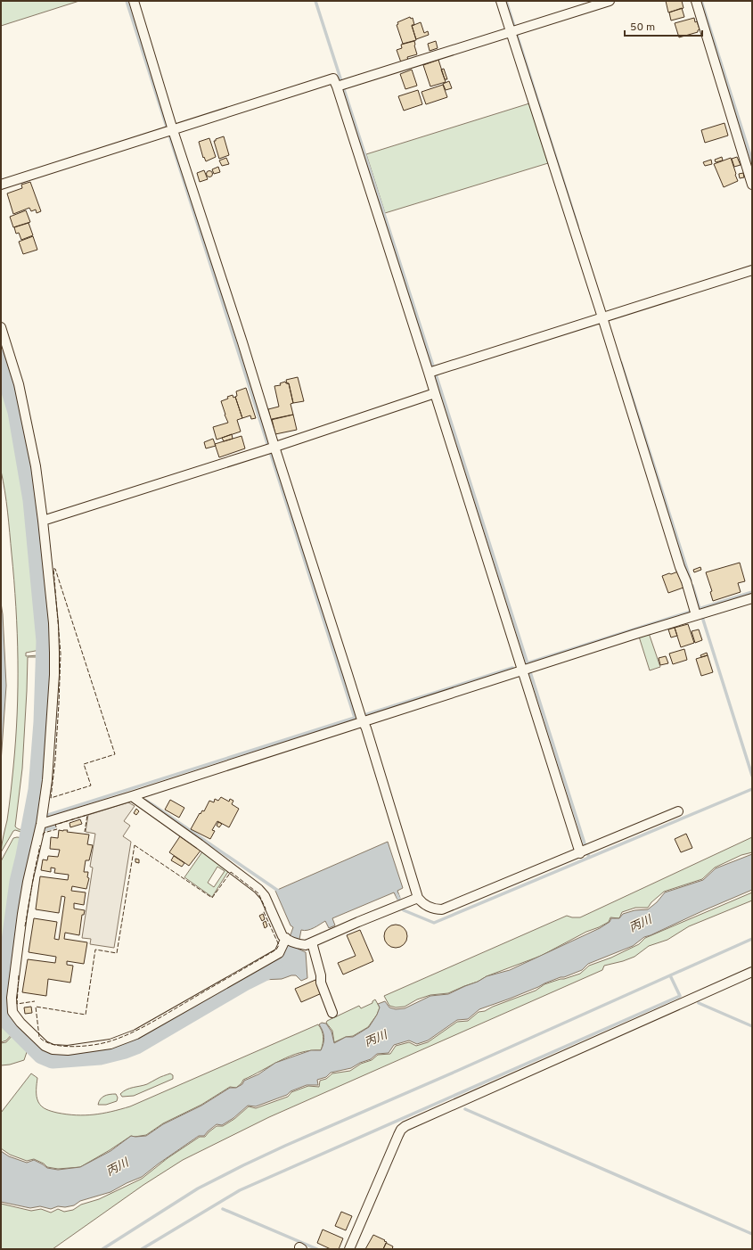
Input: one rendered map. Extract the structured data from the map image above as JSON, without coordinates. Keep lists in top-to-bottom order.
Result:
{
  "water": ["丙川"],
  "scale_bar": "50 m"
}
